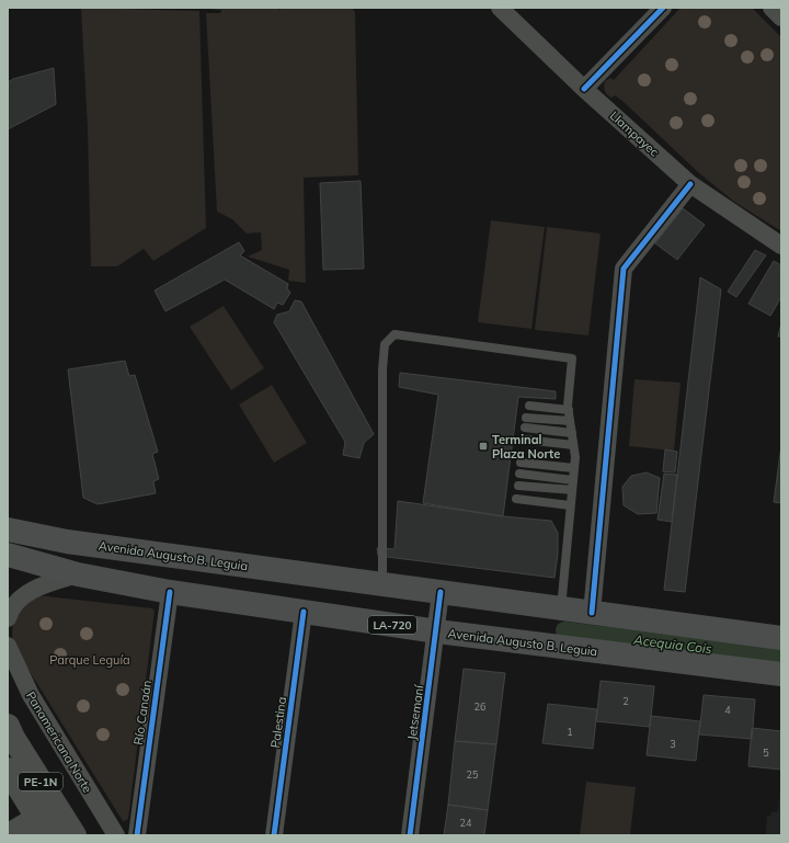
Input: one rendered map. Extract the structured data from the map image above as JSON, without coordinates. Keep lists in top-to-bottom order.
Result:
{
  "streets": {
    "highway": ["PE-1N"],
    "main road": ["Avenida Augusto B. Leguia", "LA-720"],
    "street": [
      "Llampayec",
      "Río Canaán",
      "Jetsemaní",
      "Palestina",
      "Panamericana Norte"
    ]
  },
  "crossings": [
    ["Avenida Augusto B. Leguia", "Río Canaán"],
    ["Avenida Augusto B. Leguia", "Jetsemaní"],
    ["Avenida Augusto B. Leguia", "Palestina"]
  ],
  "water": ["Acequia Cois"],
  "parks": ["Parque Leguía"],
  "places": {
    "transit": ["Terminal Plaza Norte"]
  },
  "house_numbers": [
    "2",
    "26",
    "4",
    "1",
    "3",
    "5",
    "25",
    "24"
  ]
}
